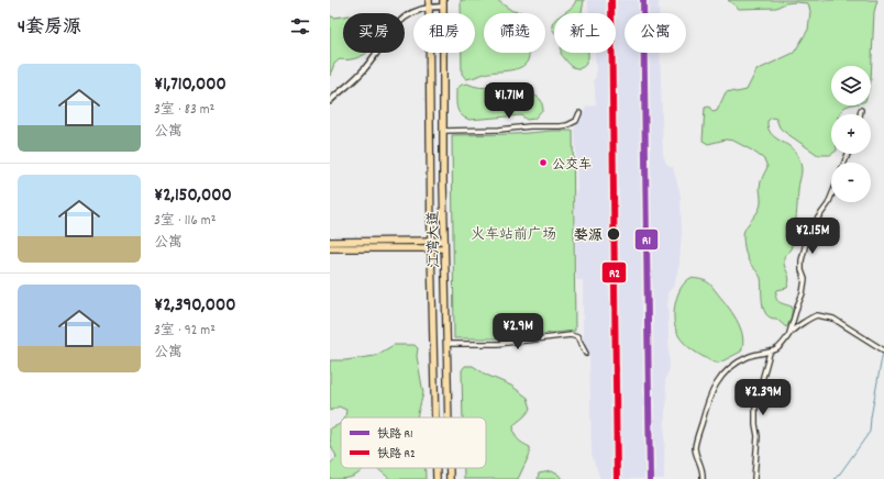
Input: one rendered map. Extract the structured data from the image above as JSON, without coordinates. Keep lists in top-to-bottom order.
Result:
{
  "streets": {
    "main road": ["江湾大道"]
  },
  "parks": ["火车站前广场"],
  "places": ["公交车", "婺源"],
  "lines": ["rail line R1", "rail line R2"],
  "legend": ["铁路 R1", "铁路 R2"],
  "page": {
    "heading": "4套房源",
    "chip": [
      "买房",
      "租房",
      "筛选",
      "新上",
      "公寓"
    ],
    "list": [
      {
        "name": "¥1,710,000",
        "note": "3室 · 83 m² · 公寓"
      },
      {
        "name": "¥2,150,000",
        "note": "3室 · 116 m² · 公寓"
      },
      {
        "name": "¥2,390,000",
        "note": "3室 · 92 m² · 公寓"
      }
    ],
    "map_buttons": ["+", "−"],
    "price": [
      "¥1.71M",
      "¥2.15M",
      "¥2.9M",
      "¥2.39M"
    ]
  }
}
